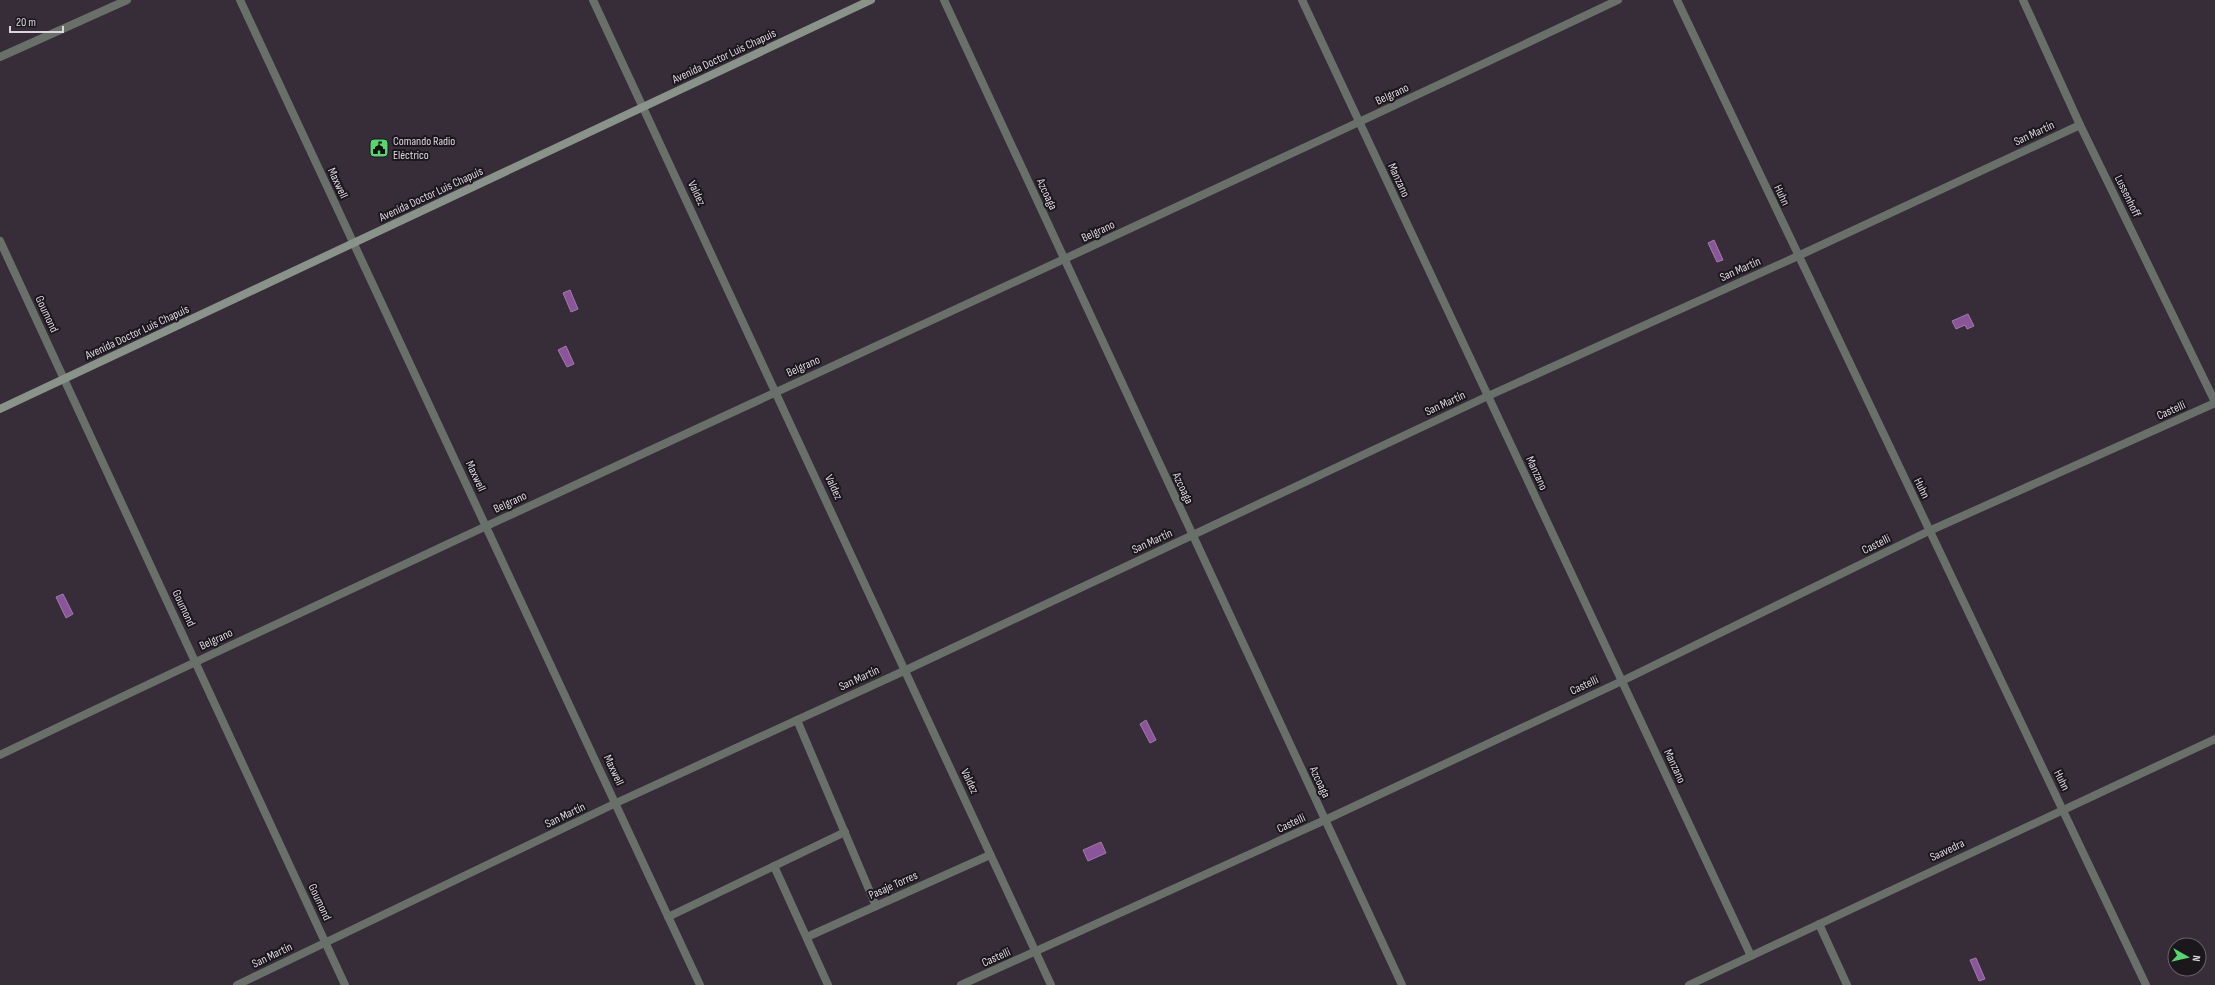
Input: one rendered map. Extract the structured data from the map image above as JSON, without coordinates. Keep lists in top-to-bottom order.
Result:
{
  "streets": {
    "main road": ["Avenida Doctor Luis Chapuis"],
    "street": [
      "Belgrano",
      "San Martín",
      "Manzano",
      "Maxwell",
      "Valdez",
      "Azcoaga",
      "Huhn",
      "Lussenhoff",
      "Goumond",
      "Castelli",
      "Saavedra",
      "Pasaje Torres"
    ]
  },
  "crossings": [
    ["Avenida Doctor Luis Chapuis", "Maxwell"],
    ["Avenida Doctor Luis Chapuis", "Valdez"],
    ["Avenida Doctor Luis Chapuis", "Goumond"],
    ["Belgrano", "Manzano"],
    ["Belgrano", "Maxwell"],
    ["Belgrano", "Valdez"],
    ["Belgrano", "Azcoaga"],
    ["Belgrano", "Goumond"],
    ["San Martín", "Manzano"],
    ["San Martín", "Maxwell"],
    ["San Martín", "Valdez"],
    ["San Martín", "Azcoaga"],
    ["San Martín", "Huhn"],
    ["San Martín", "Lussenhoff"],
    ["San Martín", "Goumond"],
    ["Manzano", "Castelli"],
    ["Manzano", "Saavedra"],
    ["Valdez", "Castelli"],
    ["Valdez", "Pasaje Torres"],
    ["Azcoaga", "Castelli"],
    ["Huhn", "Castelli"],
    ["Huhn", "Saavedra"],
    ["Lussenhoff", "Castelli"]
  ],
  "places": {
    "public building": ["Comando Radio Eléctrico"]
  },
  "scale_bar": "20 m",
  "north": "right"
}
